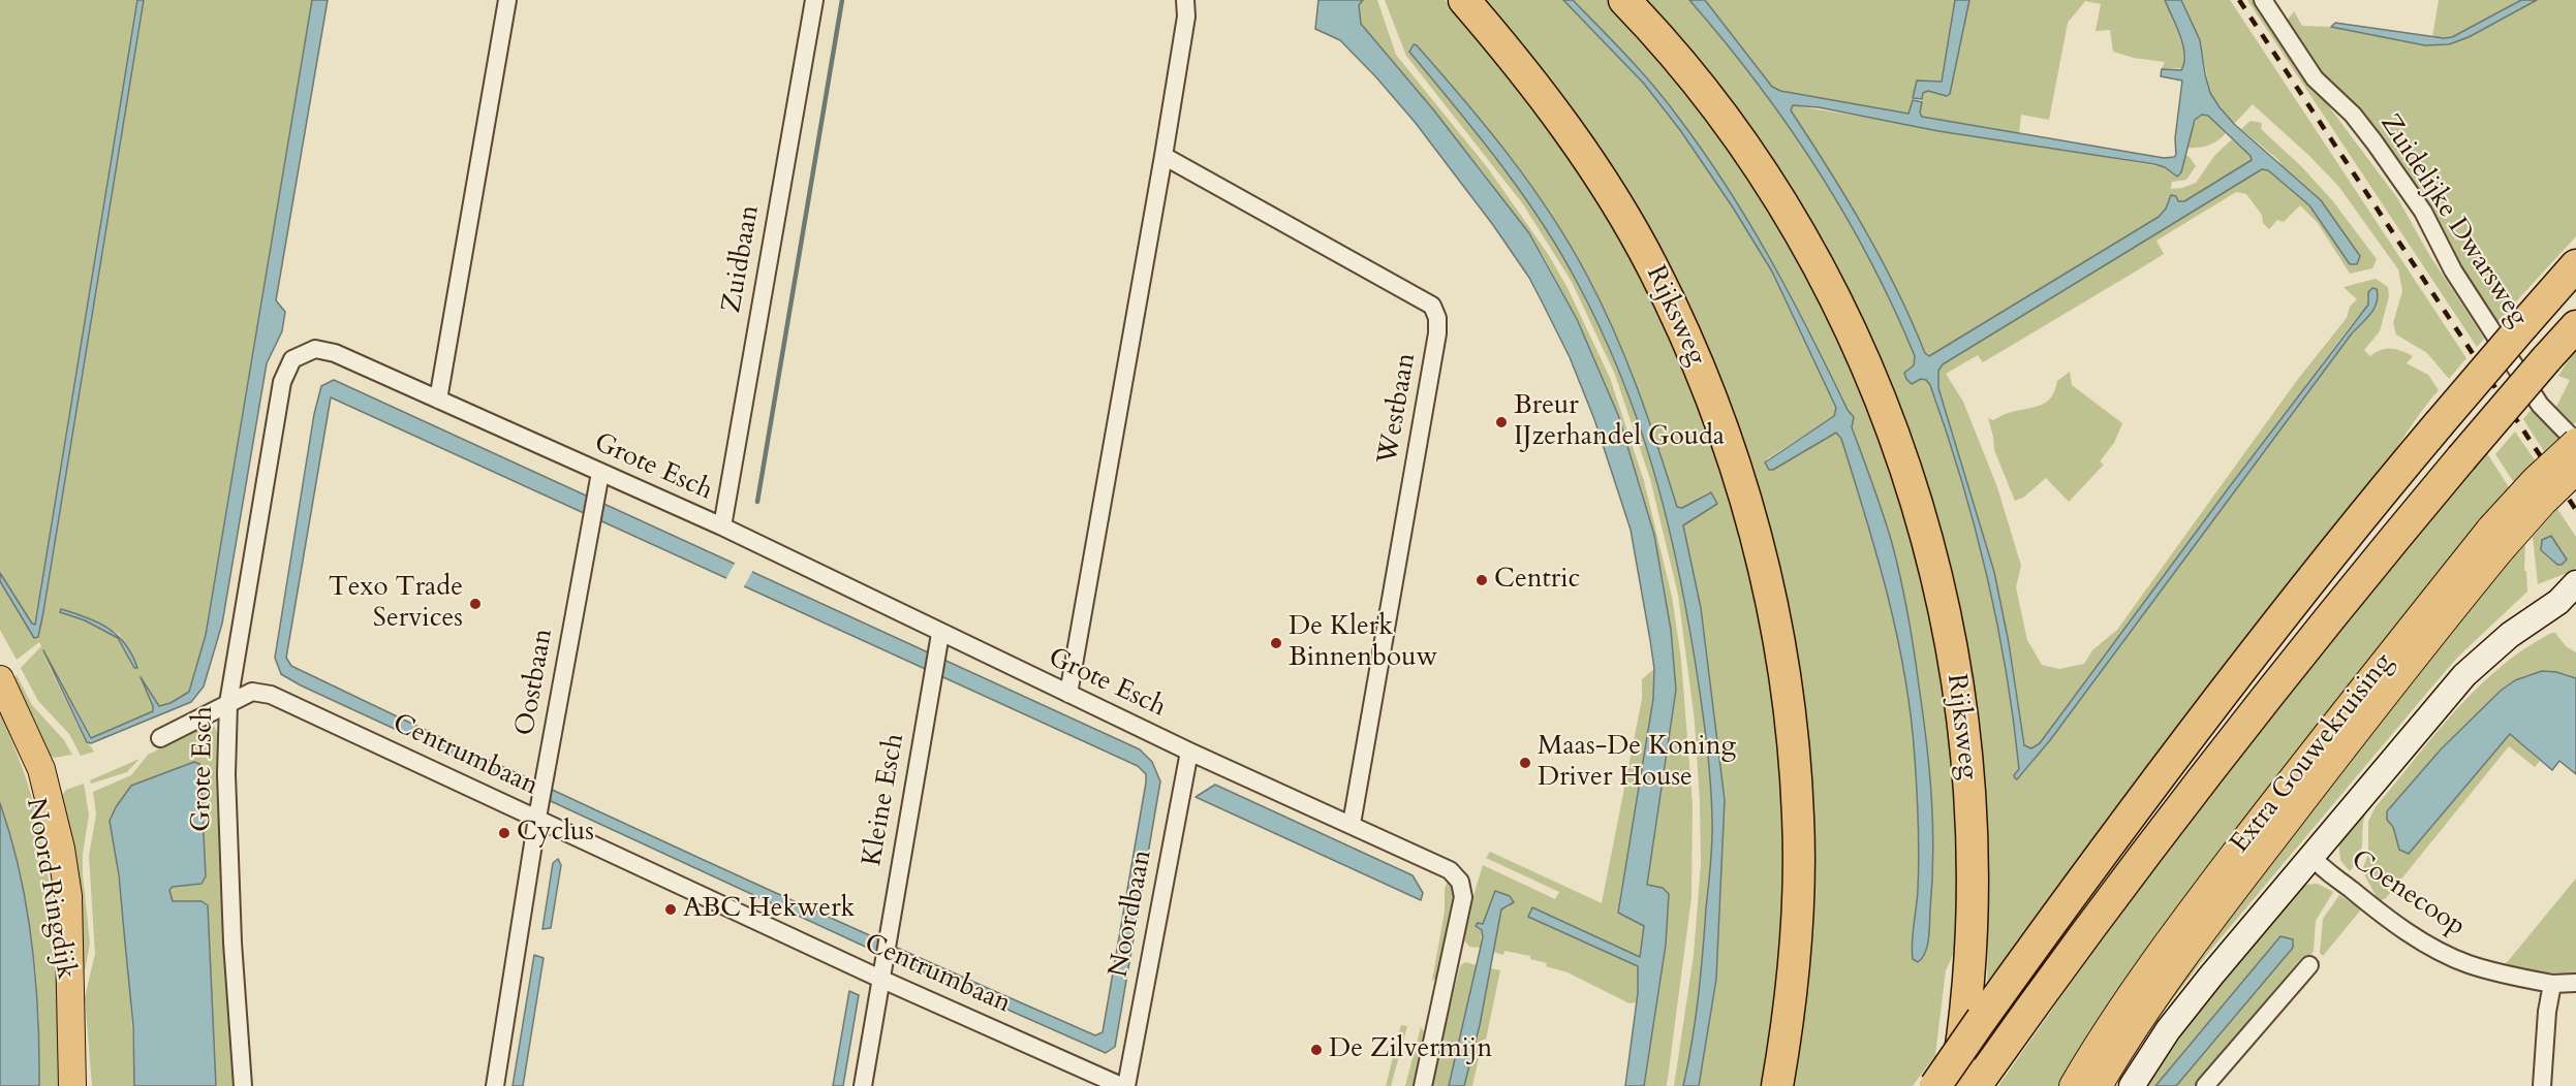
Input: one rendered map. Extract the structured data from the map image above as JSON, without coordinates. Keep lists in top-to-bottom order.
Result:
{
  "streets": {
    "highway": ["Rijksweg"],
    "main road": ["Extra Gouwekruising", "Noord Ringdijk"],
    "street": [
      "Zuidelijke Dwarsweg",
      "Zuidbaan",
      "Westbaan",
      "Grote Esch",
      "Oostbaan",
      "Centrumbaan",
      "Kleine Esch",
      "Coenecoop",
      "Noordbaan"
    ]
  },
  "crossings": [
    ["Zuidelijke Dwarsweg", "Extra Gouwekruising"],
    ["Zuidbaan", "Grote Esch"],
    ["Westbaan", "Grote Esch"],
    ["Grote Esch", "Oostbaan"],
    ["Grote Esch", "Centrumbaan"],
    ["Grote Esch", "Kleine Esch"],
    ["Grote Esch", "Noordbaan"],
    ["Oostbaan", "Centrumbaan"],
    ["Centrumbaan", "Kleine Esch"]
  ],
  "places": [
    "Breur IJzerhandel Gouda",
    "Centric",
    "Texo Trade Services",
    "De Klerk Binnenbouw",
    "Maas-De Koning Driver House",
    "Cyclus",
    "ABC Hekwerk",
    "De Zilvermijn"
  ]
}
